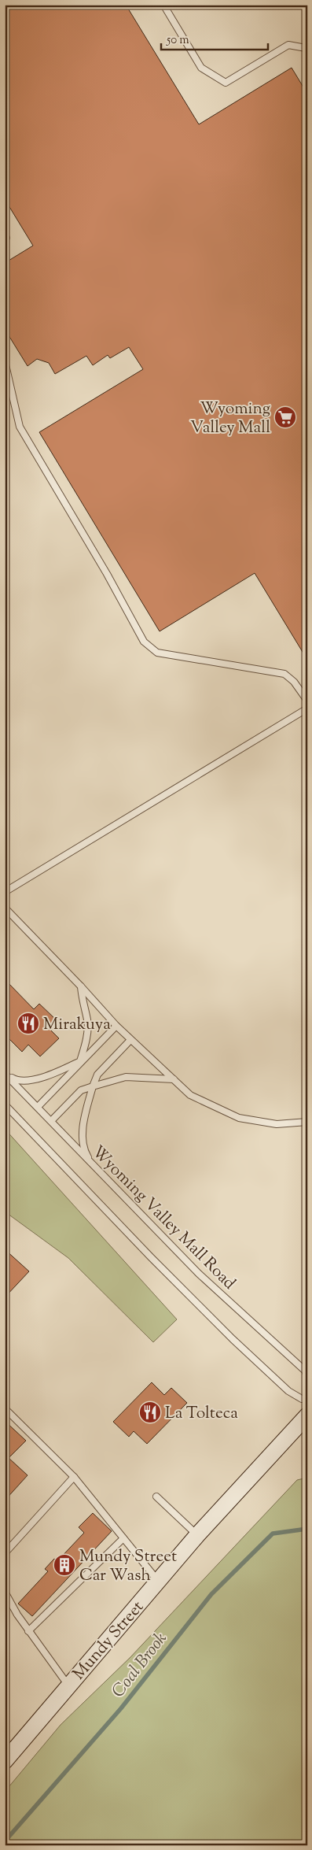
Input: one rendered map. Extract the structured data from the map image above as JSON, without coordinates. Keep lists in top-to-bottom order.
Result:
{
  "streets": {
    "main road": ["Mundy Street"],
    "lane": ["Wyoming Valley Mall Road"]
  },
  "water": ["Coal Brook"],
  "places": {
    "supermarket": ["Wyoming Valley Mall"],
    "restaurant": ["Mirakuya", "La Tolteca"],
    "building": ["Mundy Street Car Wash"]
  },
  "scale_bar": "50 m"
}
